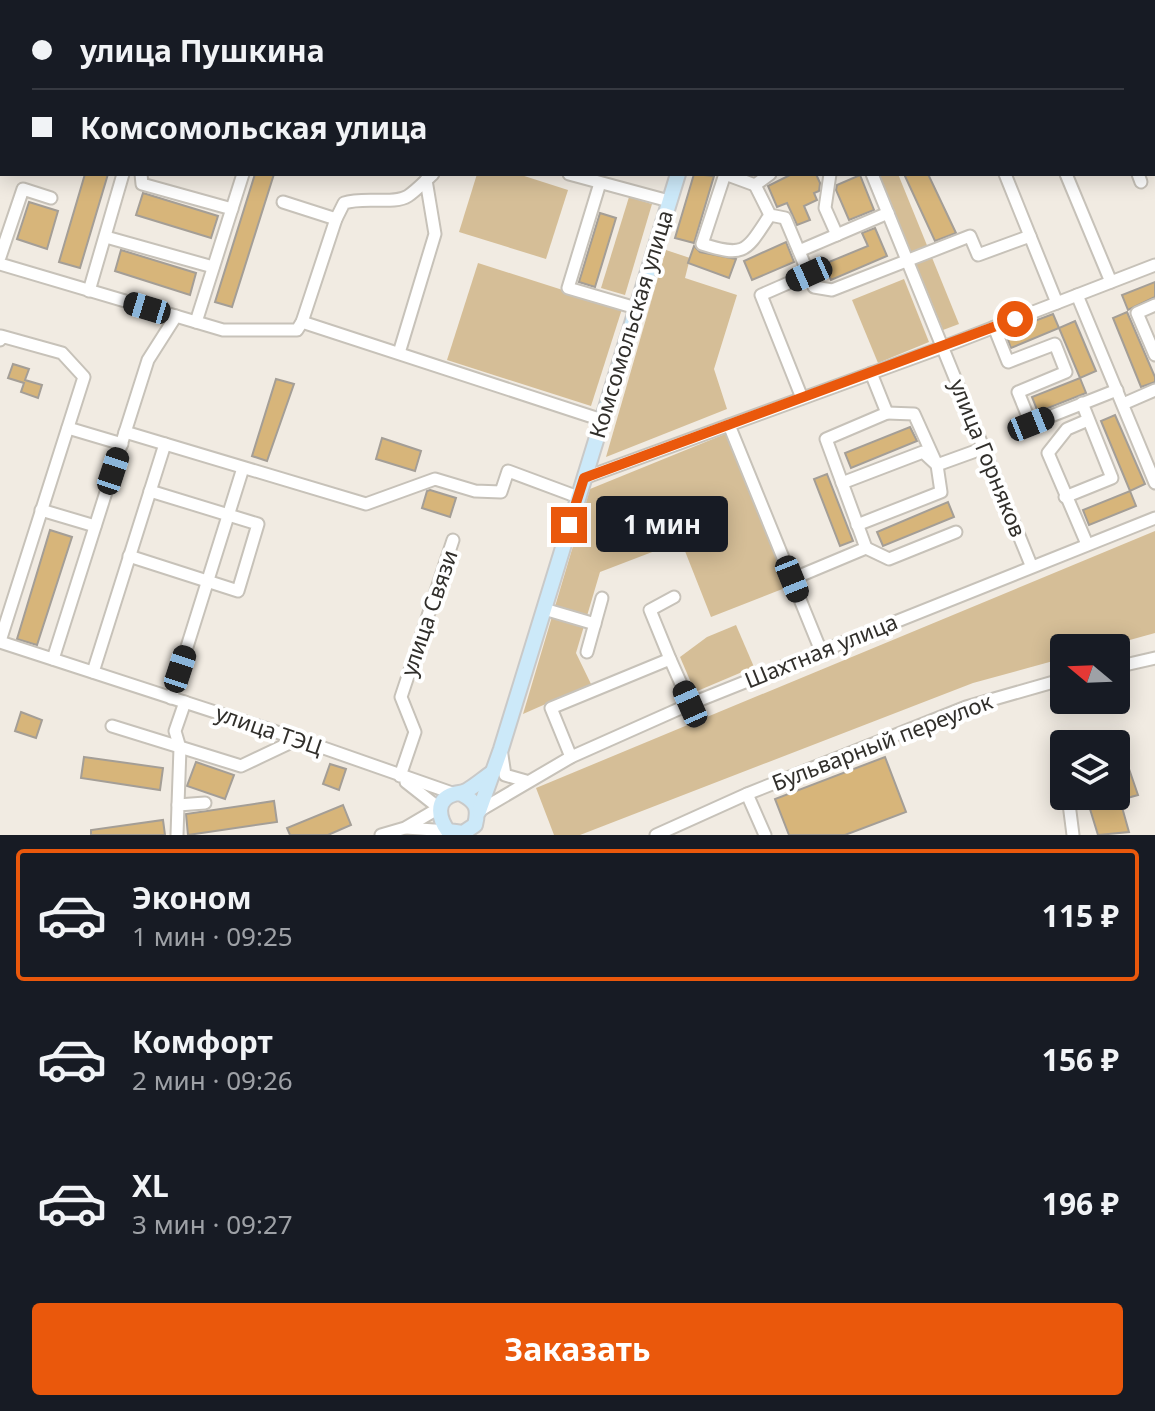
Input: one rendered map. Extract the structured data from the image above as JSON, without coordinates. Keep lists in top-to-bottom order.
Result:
{
  "streets": {
    "main road": ["Комсомольская улица"],
    "street": [
      "улица Горняков",
      "улица Связи",
      "Шахтная улица",
      "улица ТЭЦ",
      "Бульварный переулок"
    ]
  },
  "crossings": [
    ["Комсомольская улица", "Шахтная улица"],
    ["Комсомольская улица", "улица ТЭЦ"],
    ["улица Горняков", "Шахтная улица"],
    ["улица Связи", "улица ТЭЦ"],
    ["Шахтная улица", "улица ТЭЦ"]
  ],
  "north": "left",
  "page": {
    "banner": ["улица Пушкина", "Комсомольская улица"],
    "bubble": "1 мин",
    "list": [
      {
        "name": "Эконом",
        "note": "1 мин · 09:25",
        "value": "115 ₽"
      },
      {
        "name": "Комфорт",
        "note": "2 мин · 09:26",
        "value": "156 ₽"
      },
      {
        "name": "XL",
        "note": "3 мин · 09:27",
        "value": "196 ₽"
      }
    ],
    "buttons": "Заказать"
  }
}
